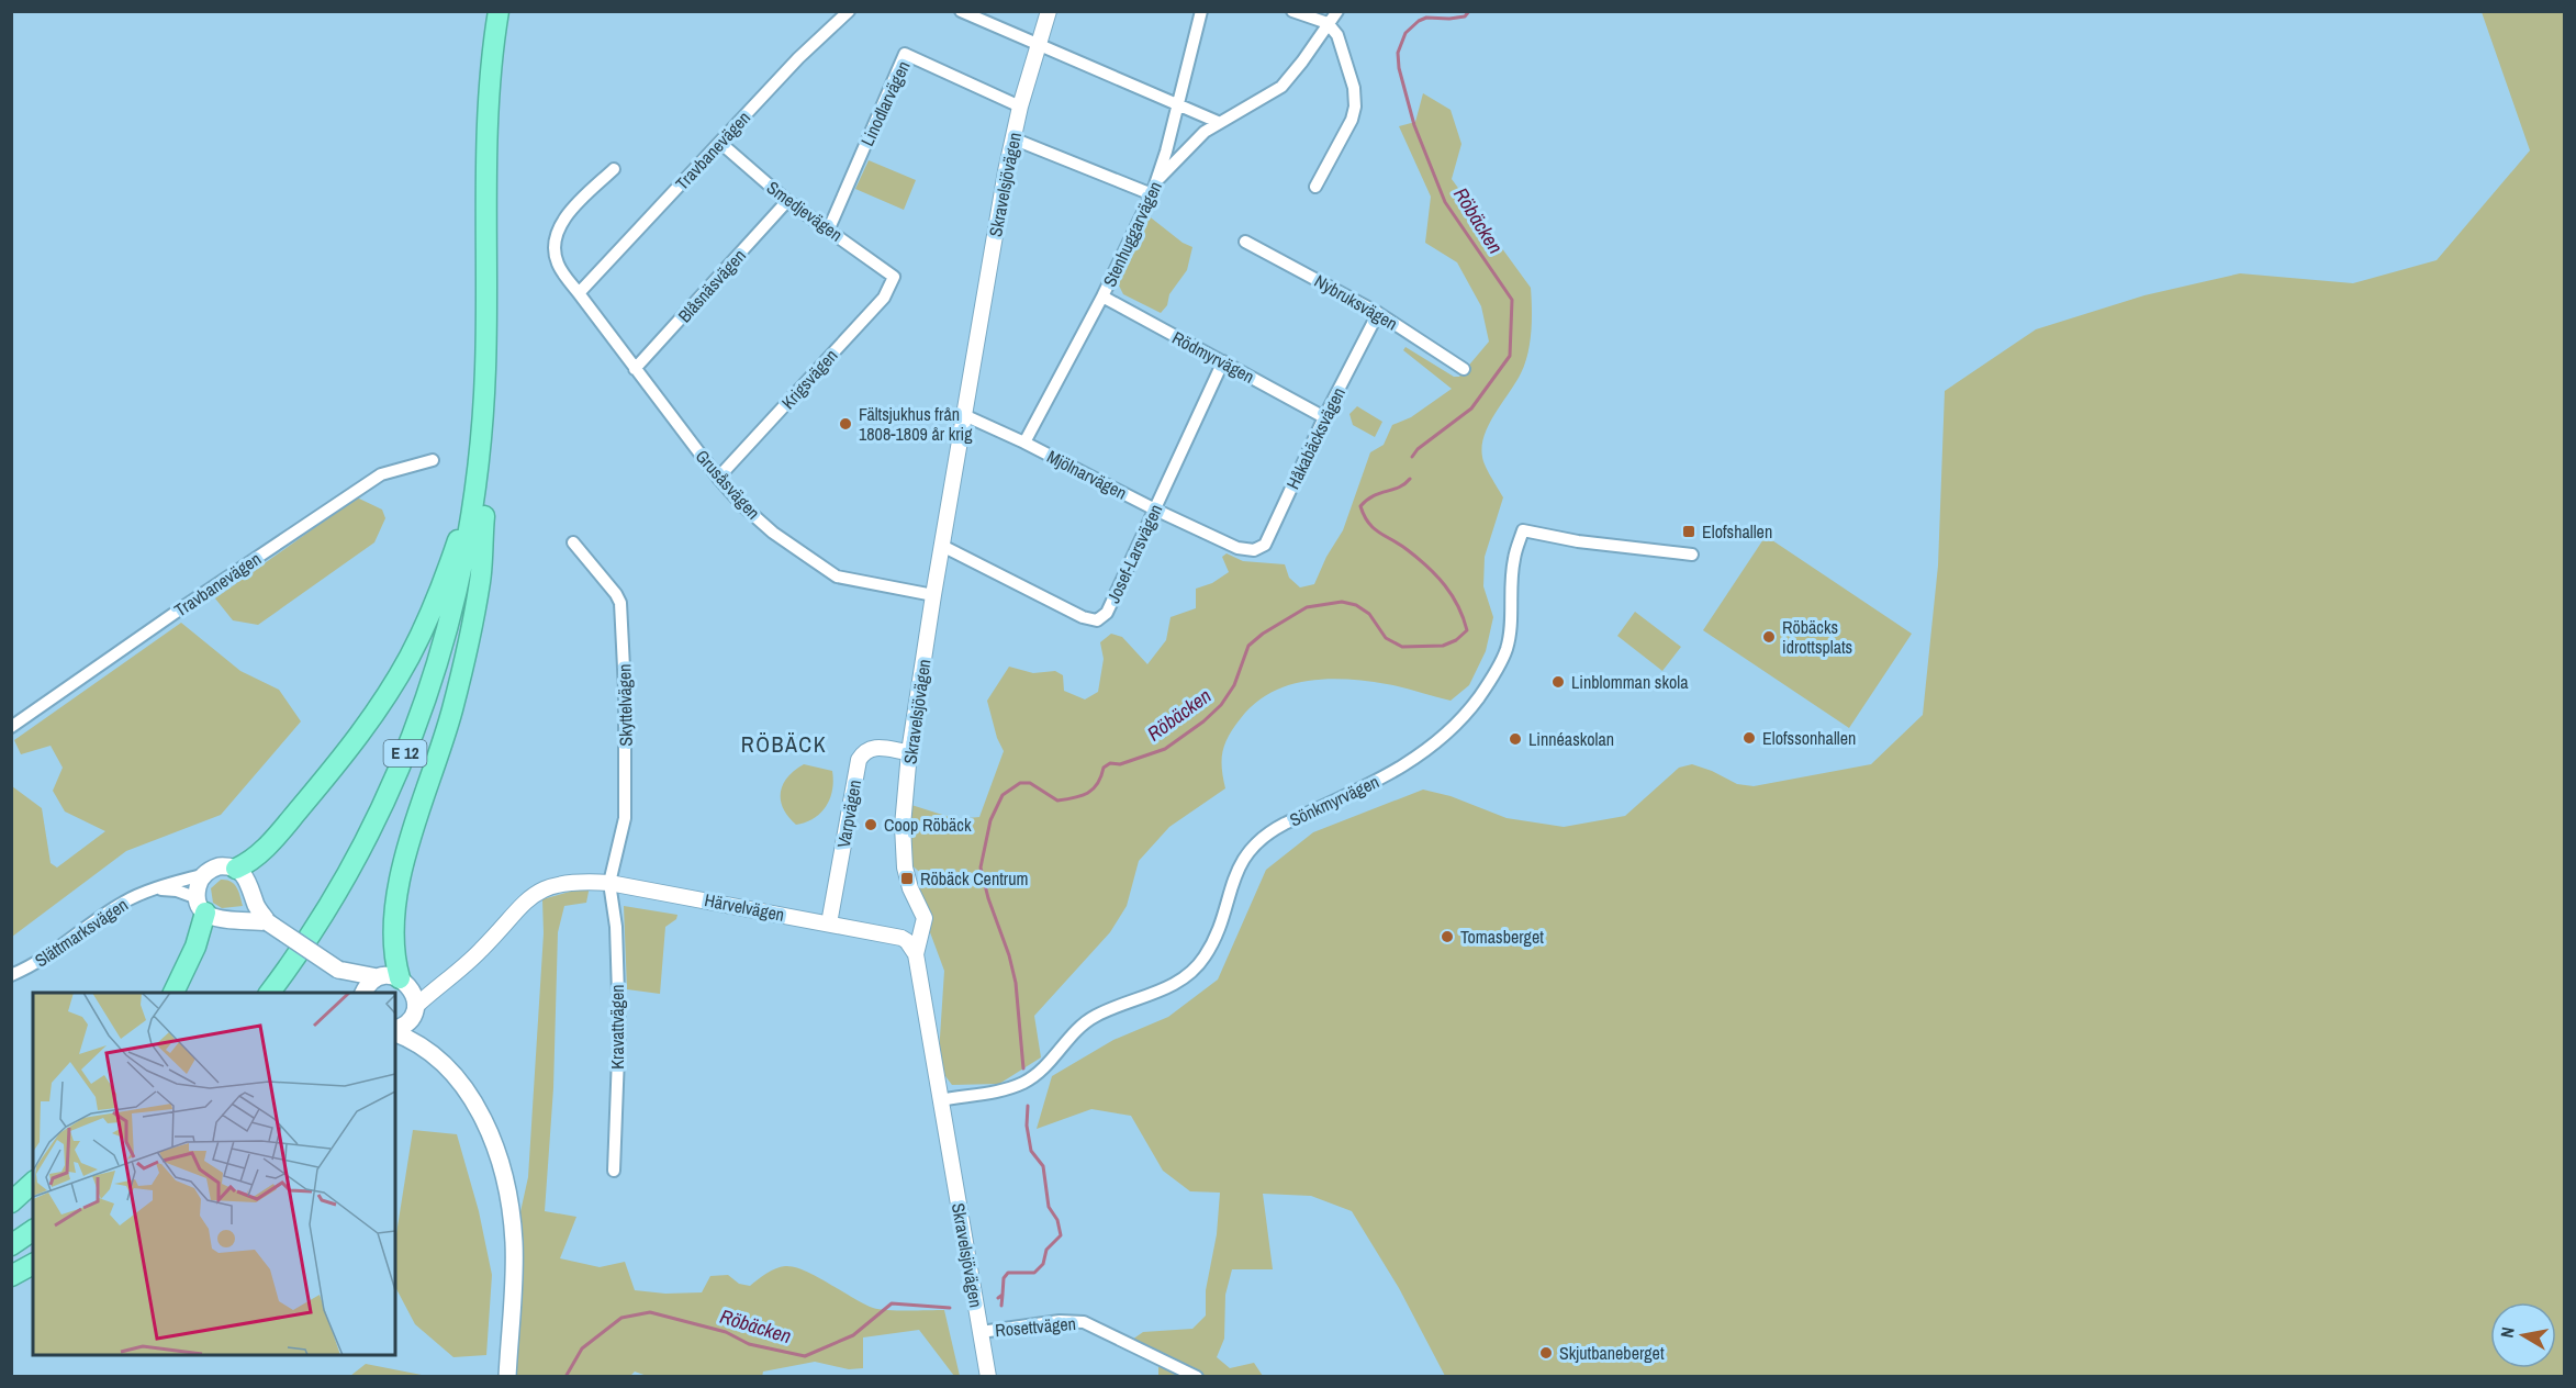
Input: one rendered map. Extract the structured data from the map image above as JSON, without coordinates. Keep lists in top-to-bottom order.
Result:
{
  "streets": {
    "highway": ["E 12"],
    "street": [
      "Linodlarvägen",
      "Travbanevägen",
      "Skravelsjövägen",
      "Smedjevägen",
      "Stenhuggarvägen",
      "Blåsnäsvägen",
      "Nybruksvägen",
      "Rödmyrvägen",
      "Krigsvägen",
      "Håkabäcksvägen",
      "Mjölnarvägen",
      "Grusåsvägen",
      "Josef-Larsvägen",
      "Skyttelvägen",
      "Sönkmyrvägen",
      "Varpvägen",
      "Härvelvägen",
      "Slättmarksvägen",
      "Kravattvägen",
      "Rosettvägen"
    ]
  },
  "crossings": [
    ["Linodlarvägen", "Skravelsjövägen"],
    ["Linodlarvägen", "Smedjevägen"],
    ["Travbanevägen", "Smedjevägen"],
    ["Travbanevägen", "Grusåsvägen"],
    ["Skravelsjövägen", "Mjölnarvägen"],
    ["Skravelsjövägen", "Grusåsvägen"],
    ["Skravelsjövägen", "Josef-Larsvägen"],
    ["Skravelsjövägen", "Sönkmyrvägen"],
    ["Skravelsjövägen", "Varpvägen"],
    ["Skravelsjövägen", "Härvelvägen"],
    ["Skravelsjövägen", "Rosettvägen"],
    ["Smedjevägen", "Blåsnäsvägen"],
    ["Smedjevägen", "Krigsvägen"],
    ["Stenhuggarvägen", "Rödmyrvägen"],
    ["Stenhuggarvägen", "Mjölnarvägen"],
    ["Blåsnäsvägen", "Grusåsvägen"],
    ["Nybruksvägen", "Håkabäcksvägen"],
    ["Rödmyrvägen", "Håkabäcksvägen"],
    ["Rödmyrvägen", "Josef-Larsvägen"],
    ["Krigsvägen", "Grusåsvägen"],
    ["Håkabäcksvägen", "Mjölnarvägen"],
    ["Mjölnarvägen", "Josef-Larsvägen"],
    ["Skyttelvägen", "Härvelvägen"],
    ["Skyttelvägen", "Kravattvägen"],
    ["Varpvägen", "Härvelvägen"],
    ["Härvelvägen", "Kravattvägen"]
  ],
  "districts": ["RÖBÄCK"],
  "water": ["Röbäcken"],
  "places": {
    "other": [
      "Fältsjukhus från 1808-1809 år krig",
      "Röbäcks idrottsplats",
      "Linblomman skola",
      "Elofssonhallen",
      "Linnéaskolan",
      "Coop Röbäck",
      "Tomasberget",
      "Skjutbaneberget"
    ],
    "transit": ["Elofshallen", "Röbäck Centrum"]
  },
  "north": "left"
}
